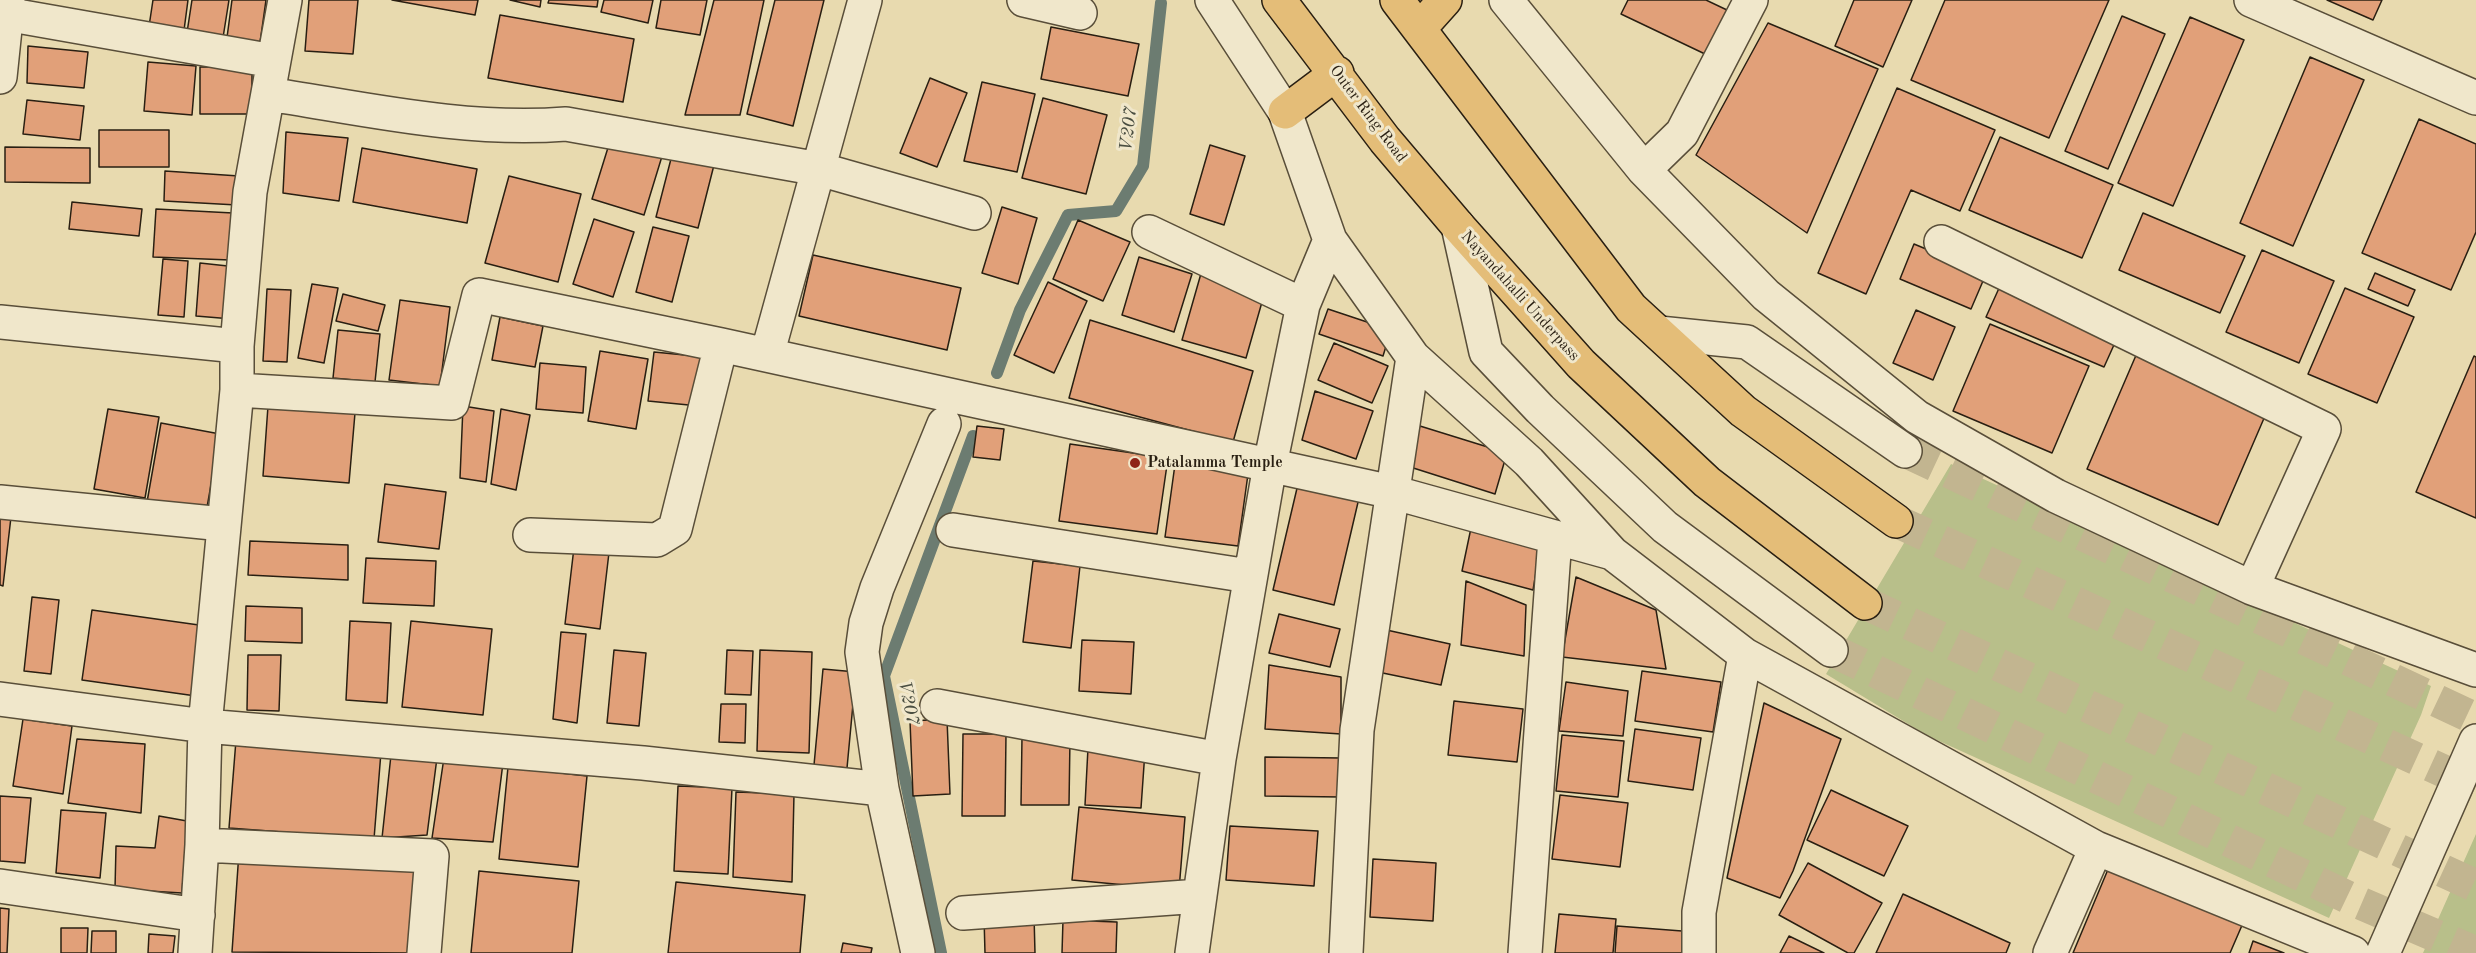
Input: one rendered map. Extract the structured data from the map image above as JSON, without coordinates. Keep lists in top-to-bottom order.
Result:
{
  "streets": {
    "highway": ["Outer Ring Road", "Nayandahalli Underpass"]
  },
  "crossings": [
    ["Outer Ring Road", "Nayandahalli Underpass"]
  ],
  "water": ["V207"],
  "places": ["Patalamma Temple"]
}
